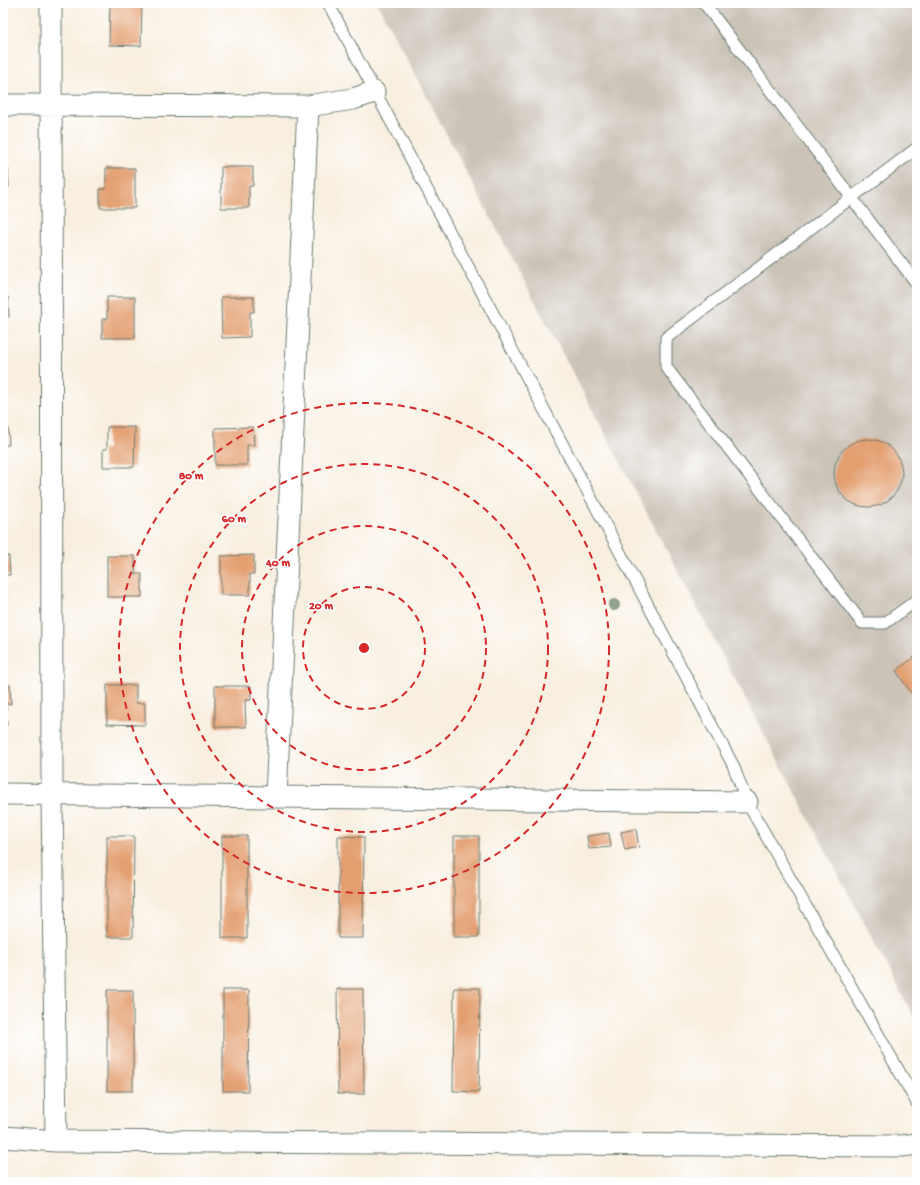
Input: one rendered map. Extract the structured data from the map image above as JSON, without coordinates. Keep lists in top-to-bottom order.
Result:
{
  "rings": [
    "80 m",
    "60 m",
    "40 m",
    "20 m"
  ]
}
